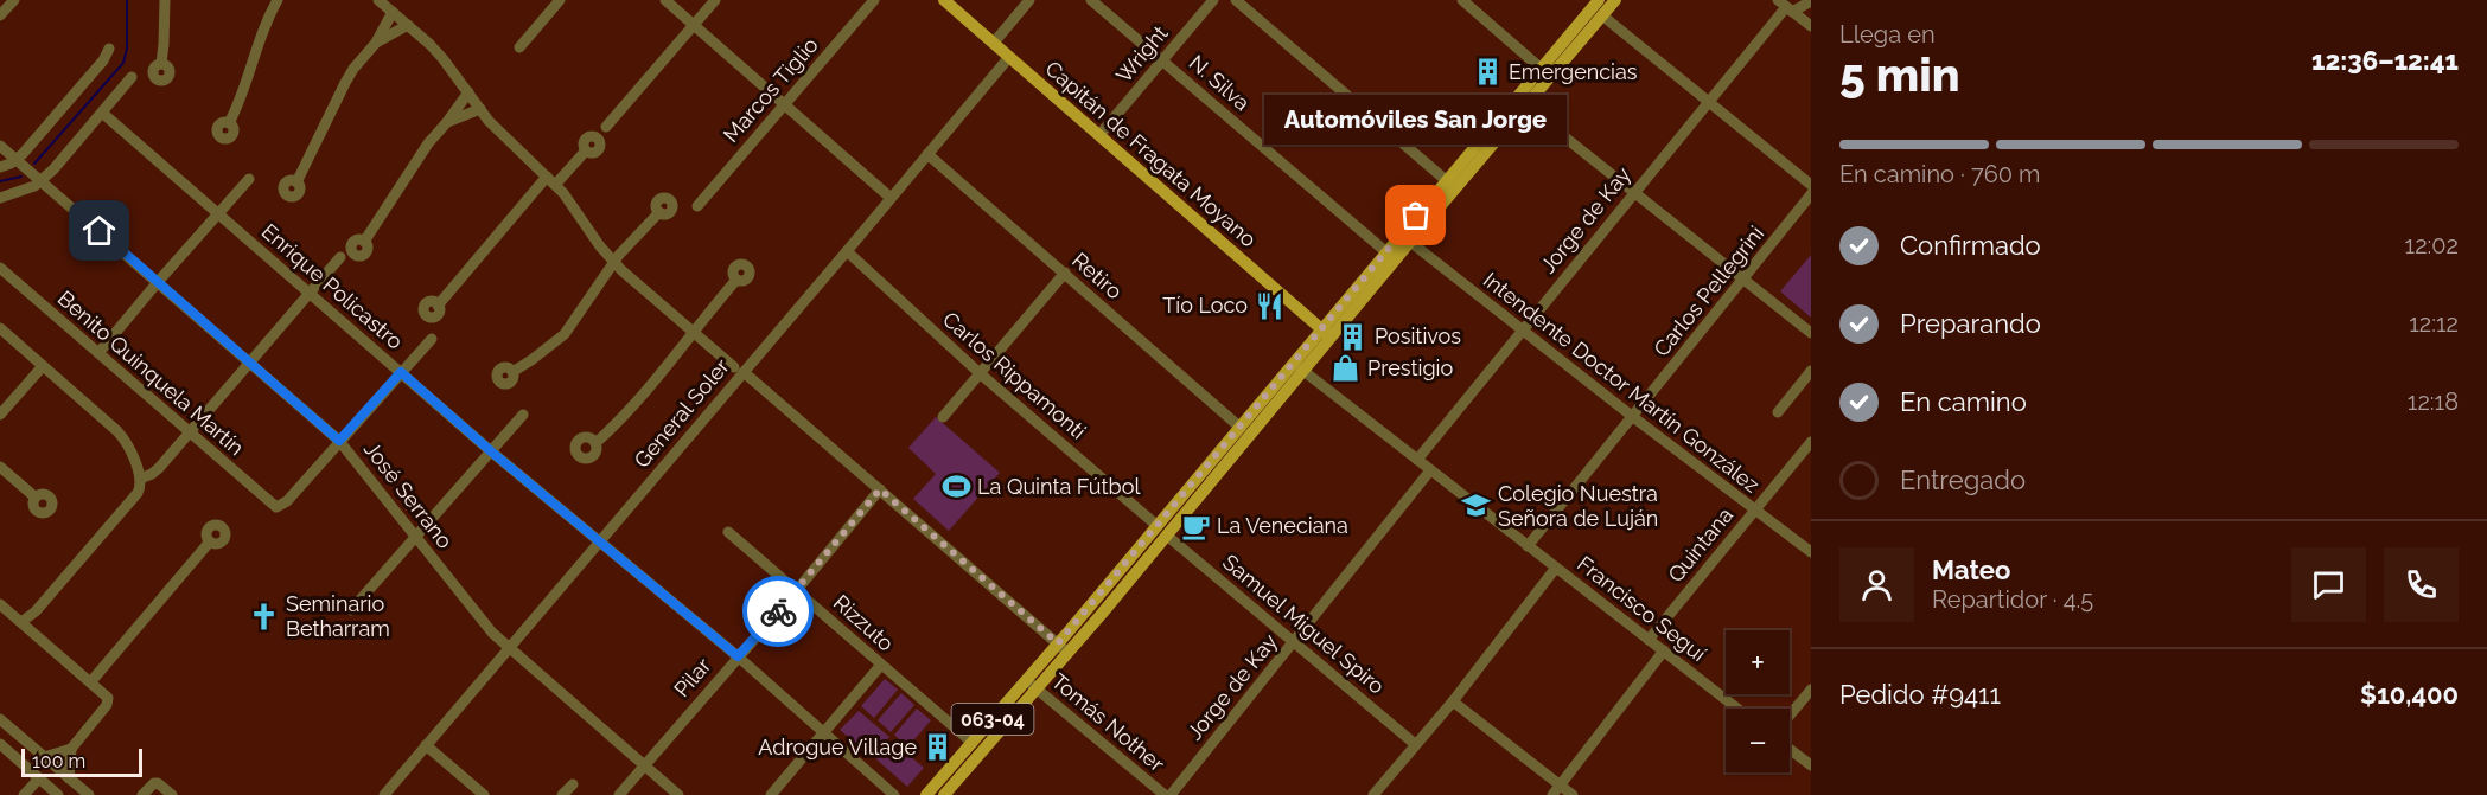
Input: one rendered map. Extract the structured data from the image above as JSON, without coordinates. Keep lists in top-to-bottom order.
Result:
{
  "streets": {
    "main road": ["Capitán de Fragata Moyano", "063-04"],
    "street": [
      "Wright",
      "N. Silva",
      "Marcos Tiglio",
      "Jorge de Kay",
      "Retiro",
      "Enrique Policastro",
      "Carlos Pellegrini",
      "Benito Quinquela Martín",
      "Carlos Rippamonti",
      "Intendente Doctor Martín González",
      "General Soler",
      "José Serrano",
      "Quintana",
      "Francisco Seguí",
      "Rizzuto",
      "Samuel Miguel Spiro",
      "Pilar",
      "Tomás Nother"
    ]
  },
  "crossings": [
    ["Wright", "N. Silva"],
    ["Wright", "Capitán de Fragata Moyano"],
    ["N. Silva", "063-04"],
    ["Capitán de Fragata Moyano", "General Soler"],
    ["Capitán de Fragata Moyano", "063-04"],
    ["Jorge de Kay", "Intendente Doctor Martín González"],
    ["Jorge de Kay", "Francisco Seguí"],
    ["Jorge de Kay", "Samuel Miguel Spiro"],
    ["Retiro", "General Soler"],
    ["Retiro", "063-04"],
    ["Enrique Policastro", "General Soler"],
    ["Enrique Policastro", "Pilar"],
    ["Carlos Pellegrini", "Intendente Doctor Martín González"],
    ["Carlos Pellegrini", "Francisco Seguí"],
    ["Benito Quinquela Martín", "José Serrano"],
    ["Carlos Rippamonti", "General Soler"],
    ["Carlos Rippamonti", "Samuel Miguel Spiro"],
    ["Carlos Rippamonti", "063-04"],
    ["Intendente Doctor Martín González", "Quintana"],
    ["Intendente Doctor Martín González", "063-04"],
    ["General Soler", "José Serrano"],
    ["José Serrano", "Pilar"],
    ["Quintana", "Francisco Seguí"],
    ["Francisco Seguí", "063-04"],
    ["Rizzuto", "Pilar"],
    ["Rizzuto", "063-04"],
    ["Samuel Miguel Spiro", "063-04"],
    ["063-04", "Tomás Nother"]
  ],
  "places": {
    "building": ["Emergencias", "Positivos", "Adrogue Village"],
    "other": ["Automóviles San Jorge"],
    "restaurant": ["Tío Loco"],
    "shop": ["Prestigio"],
    "sports": ["La Quinta Fútbol"],
    "school or university": ["Colegio Nuestra Señora de Luján"],
    "cafe": ["La Veneciana"],
    "church": ["Seminario Betharram"]
  },
  "scale_bar": "100 m",
  "page": {
    "heading": ["5 min", "Llega en", "12:36–12:41"],
    "panel": [
      "Mateo",
      "Repartidor · 4.5",
      "Pedido #9411",
      "$10,400"
    ],
    "bubble": "Automóviles San Jorge",
    "bar": "En camino · 760 m",
    "list": [
      ["Confirmado", "12:02"],
      ["Preparando", "12:12"],
      ["En camino", "12:18"],
      "Entregado"
    ],
    "map_buttons": ["+", "−"],
    "scale": "100 m"
  }
}
